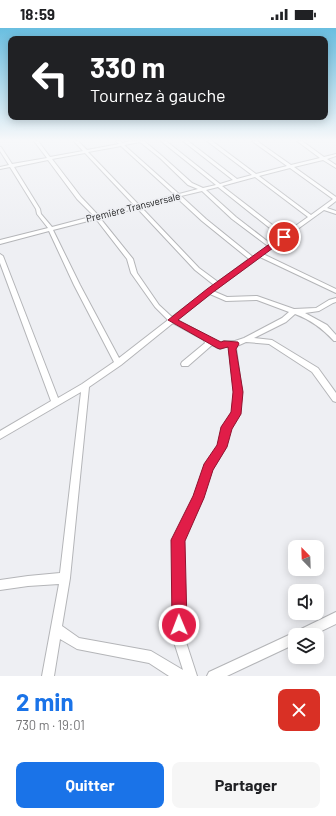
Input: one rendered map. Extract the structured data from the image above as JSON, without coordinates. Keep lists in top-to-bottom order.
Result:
{
  "streets": {
    "street": ["Première Transversale"]
  },
  "north": "top left",
  "page": {
    "status": "18:59",
    "turn": ["330 m", "Tournez à gauche"],
    "heading": ["2 min", "730 m · 19:01"],
    "buttons": ["Quitter", "Partager"]
  }
}
